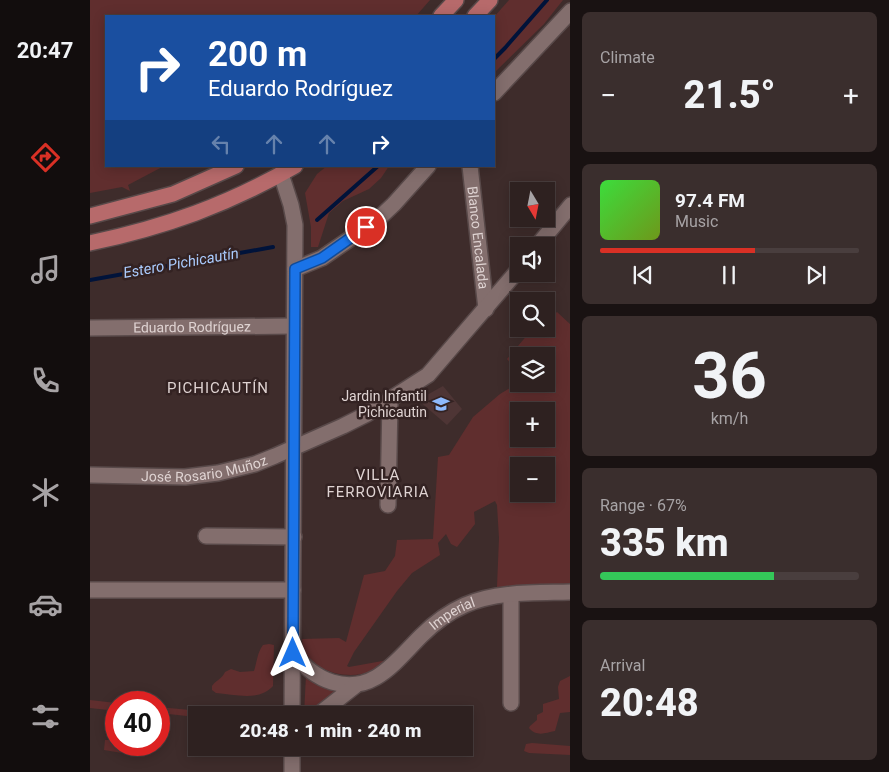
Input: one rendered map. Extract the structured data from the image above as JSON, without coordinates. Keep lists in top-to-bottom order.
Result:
{
  "streets": {
    "street": [
      "Blanco Encalada",
      "Eduardo Rodríguez",
      "José Rosario Muñoz",
      "Imperial"
    ]
  },
  "crossings": [
    ["Blanco Encalada", "José Rosario Muñoz"]
  ],
  "districts": ["PICHICAUTÍN", "VILLA FERROVIARIA"],
  "water": ["Estero Pichicautín"],
  "places": {
    "school or university": ["Jardin Infantil Pichicautin"]
  },
  "north": "bottom",
  "page": {
    "tabs": "20:47",
    "tile": [
      "Climate",
      ["36", "km/h"],
      ["Range · 67%", "335 km"],
      ["Arrival", "20:48"]
    ],
    "turn": ["200 m", "Eduardo Rodríguez"],
    "heat": ["−", "21.5°", "+"],
    "song": ["97.4 FM", "Music"],
    "map_buttons": ["+", "−"],
    "limit": "40",
    "trip": "20:48 · 1 min · 240 m"
  }
}
